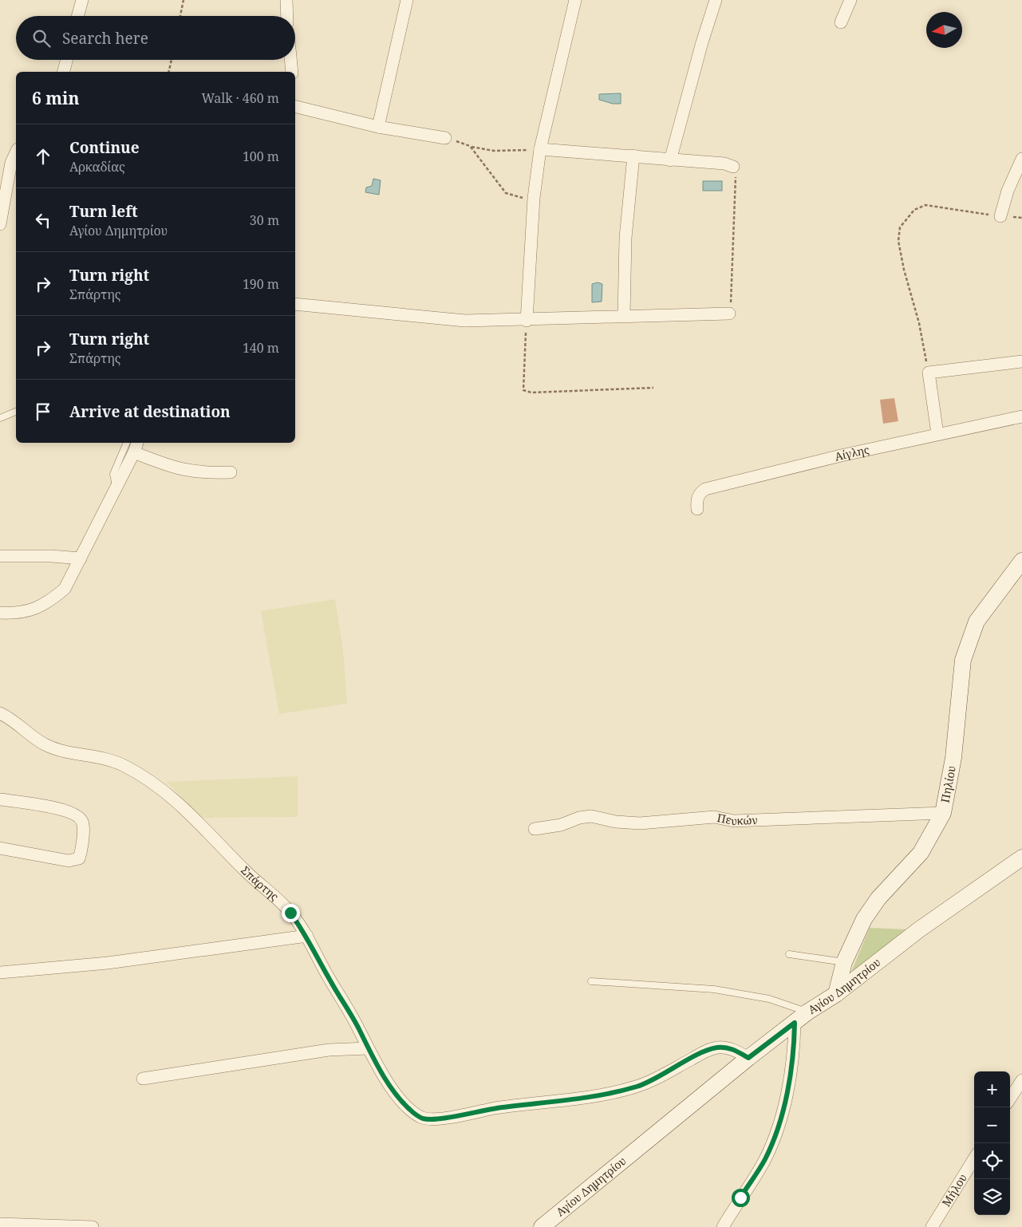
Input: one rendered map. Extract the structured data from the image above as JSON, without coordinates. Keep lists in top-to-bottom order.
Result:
{
  "streets": {
    "street": [
      "Αίγλης",
      "Πηλίου",
      "Πευκών",
      "Σπάρτης",
      "Αγίου Δημητρίου",
      "Μήλου"
    ]
  },
  "crossings": [
    ["Πηλίου", "Πευκών"],
    ["Πηλίου", "Αγίου Δημητρίου"],
    ["Σπάρτης", "Αγίου Δημητρίου"]
  ],
  "north": "left",
  "page": {
    "search": "Search here",
    "heading": ["6 min", "Walk · 460 m"],
    "list": [
      ["Continue", "Αρκαδίας", "100 m"],
      ["Turn left", "Αγίου Δημητρίου", "30 m"],
      ["Turn right", "Σπάρτης", "190 m"],
      ["Turn right", "Σπάρτης", "140 m"],
      "Arrive at destination"
    ],
    "map_buttons": ["+", "−"]
  }
}
